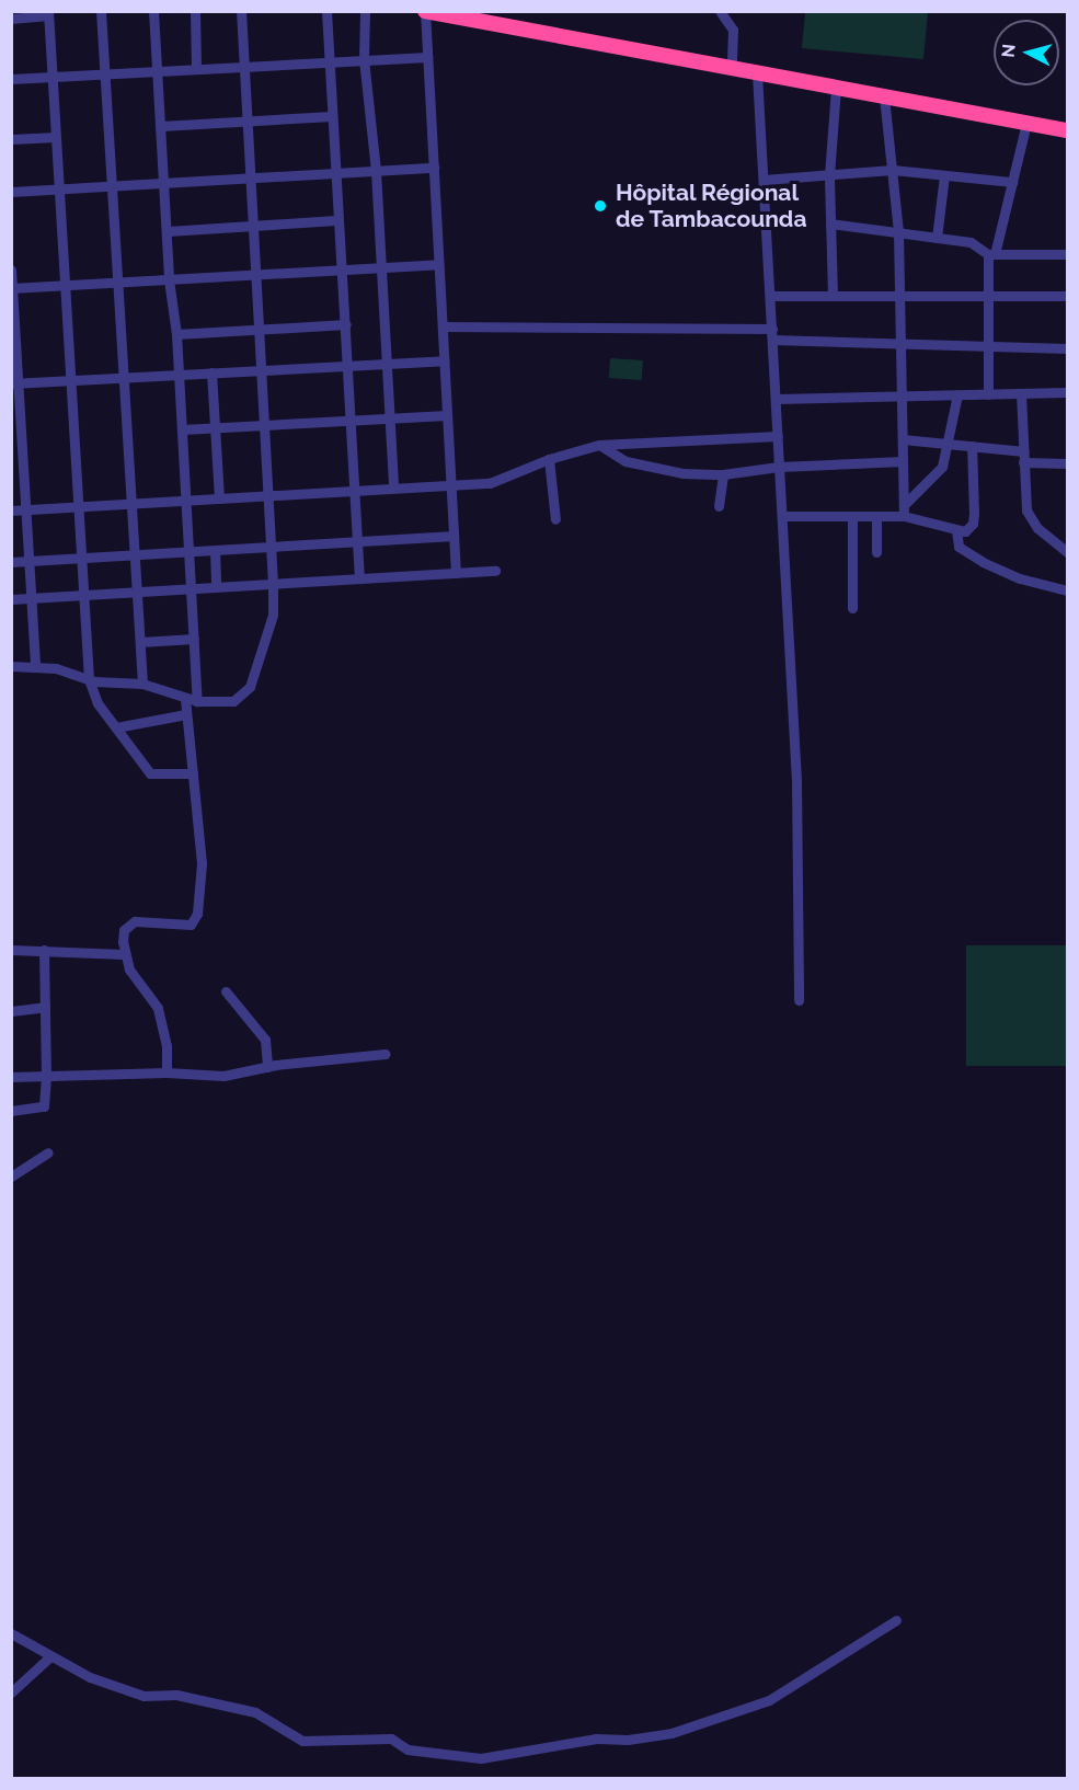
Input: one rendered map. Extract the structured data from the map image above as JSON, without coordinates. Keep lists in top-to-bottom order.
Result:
{
  "places": ["Hôpital Régional de Tambacounda"],
  "north": "left"
}
